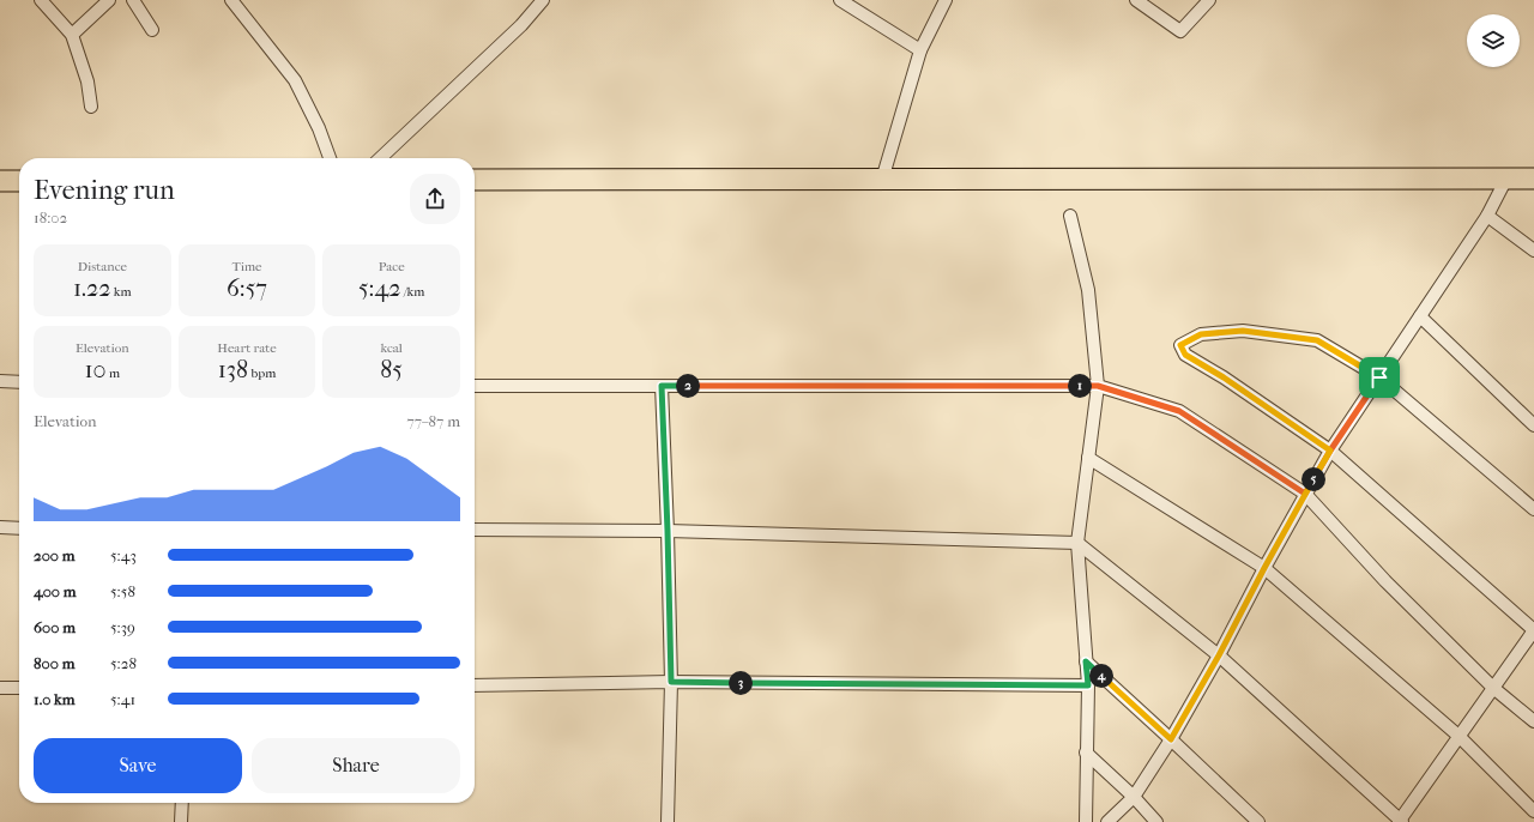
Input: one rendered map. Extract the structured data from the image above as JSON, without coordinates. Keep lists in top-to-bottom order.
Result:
{
  "page": {
    "heading": ["Evening run", "18:02"],
    "stats": [
      ["Distance", "1.22 km"],
      ["Time", "6:57"],
      ["Pace", "5:42 /km"],
      ["Elevation", "10 m"],
      ["Heart rate", "138 bpm"],
      ["kcal", "85"]
    ],
    "pins": [
      "1",
      "2",
      "5",
      "4",
      "3"
    ],
    "chart": ["Elevation", "77–87 m"],
    "list": [
      {
        "name": "200 m",
        "note": "5:43"
      },
      {
        "name": "400 m",
        "note": "5:58"
      },
      {
        "name": "600 m",
        "note": "5:39"
      },
      {
        "name": "800 m",
        "note": "5:28"
      },
      {
        "name": "1.0 km",
        "note": "5:41"
      }
    ],
    "buttons": ["Save", "Share"]
  }
}
